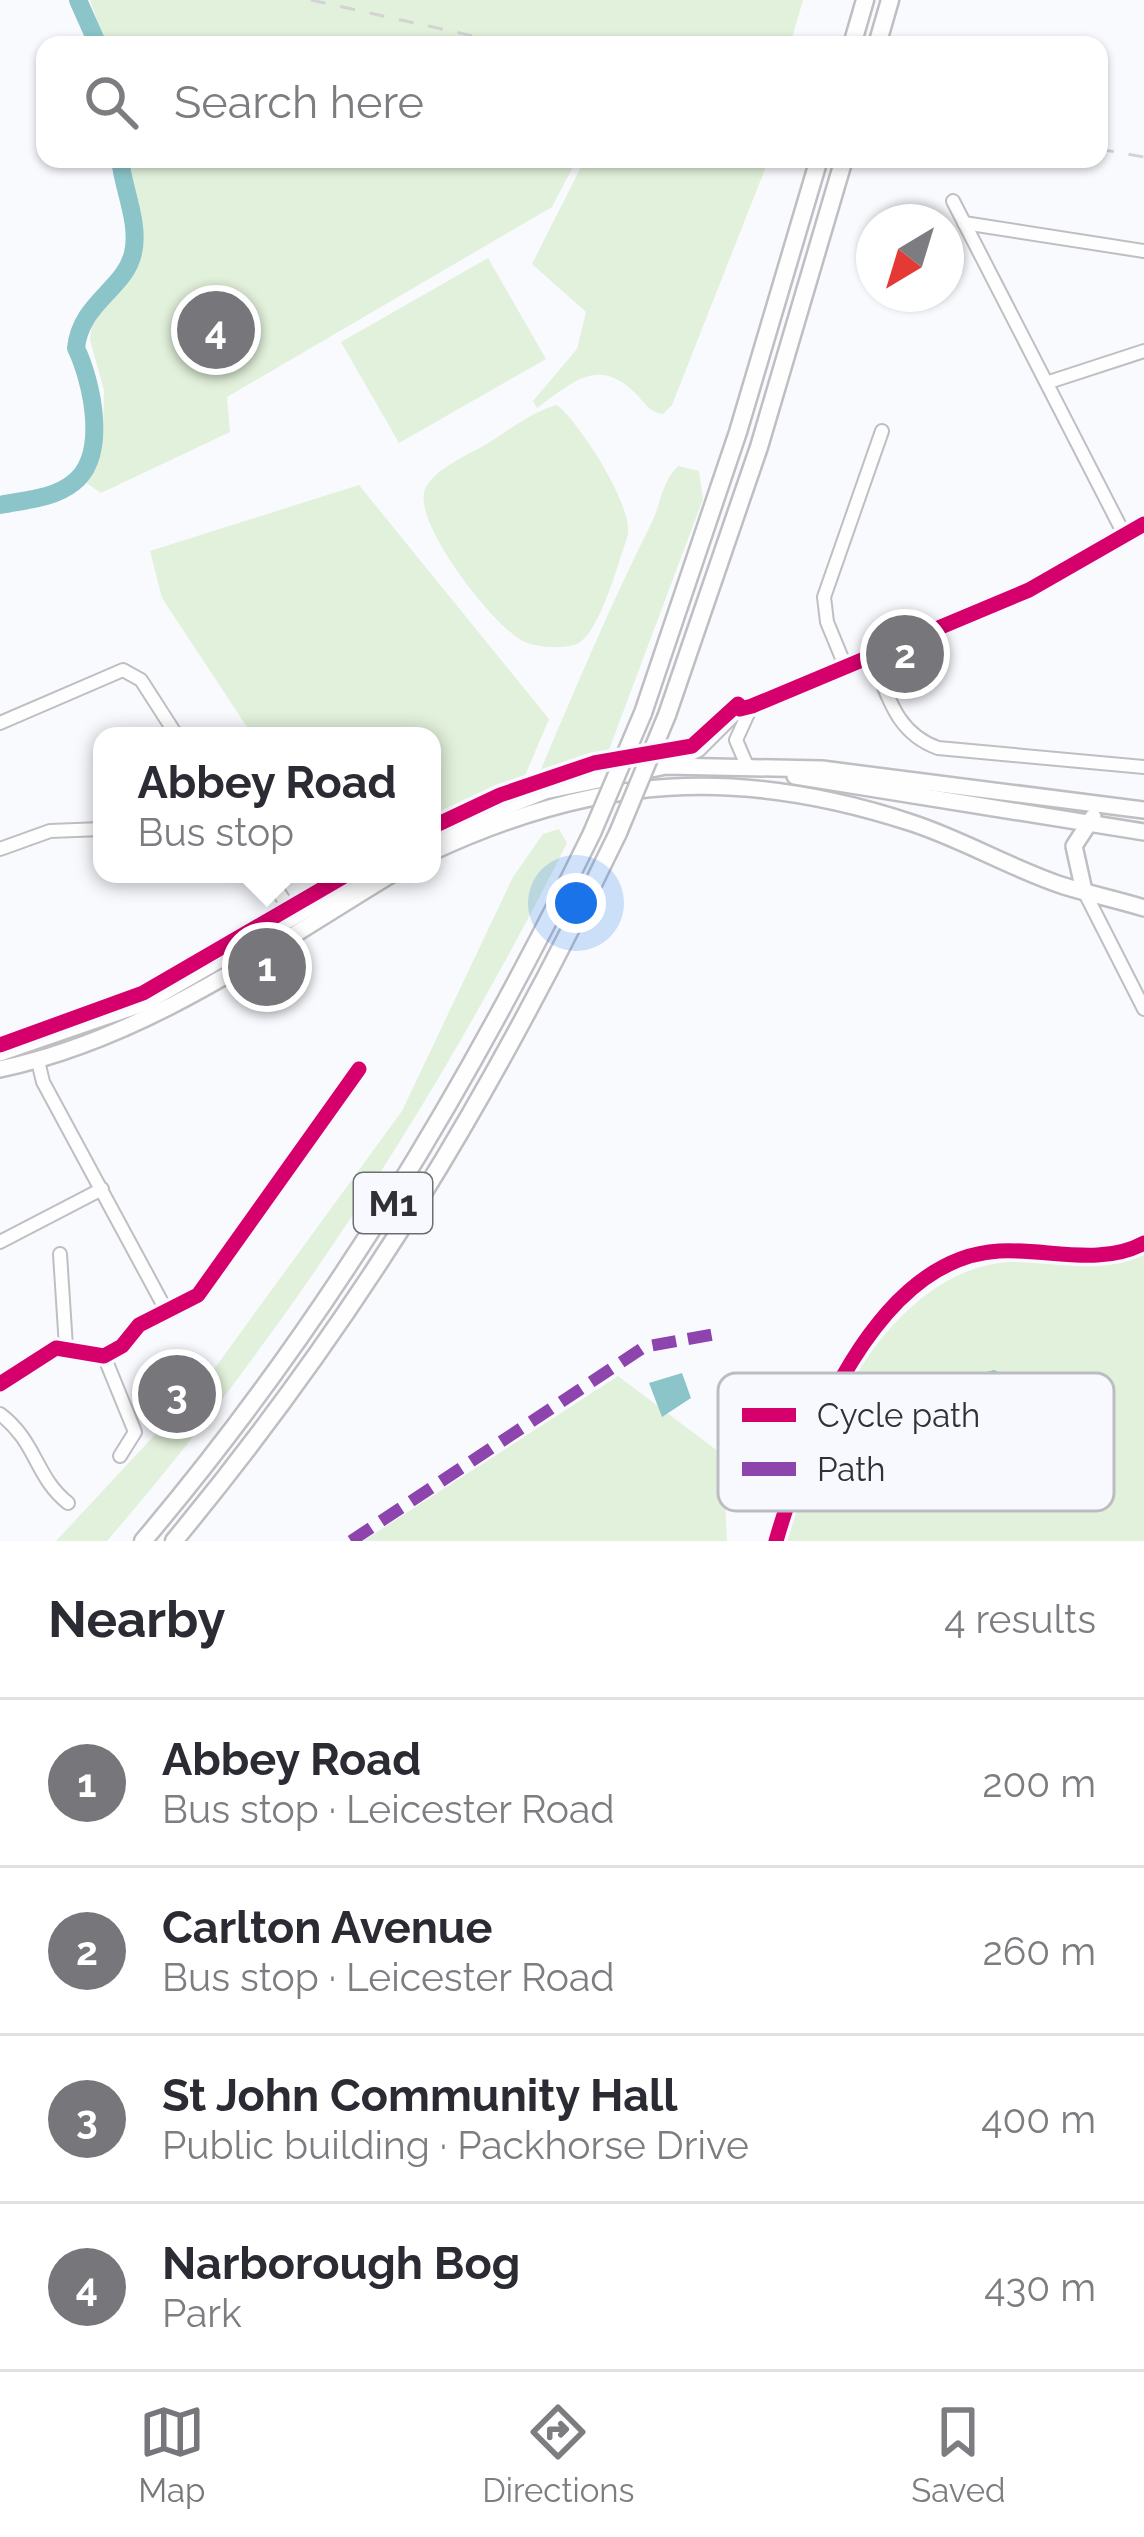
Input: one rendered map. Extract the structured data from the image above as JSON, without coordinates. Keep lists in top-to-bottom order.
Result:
{
  "streets": {
    "highway": ["M1"]
  },
  "legend": ["Cycle path", "Path"],
  "north": "bottom left",
  "page": {
    "search": "Search here",
    "pins": [
      "4",
      "2",
      "1",
      "3"
    ],
    "popup": ["Abbey Road", "Bus stop"],
    "heading": ["Nearby", "4 results"],
    "list": [
      {
        "mark": "1",
        "name": "Abbey Road",
        "note": "Bus stop · Leicester Road",
        "value": "200 m"
      },
      {
        "mark": "2",
        "name": "Carlton Avenue",
        "note": "Bus stop · Leicester Road",
        "value": "260 m"
      },
      {
        "mark": "3",
        "name": "St John Community Hall",
        "note": "Public building · Packhorse Drive",
        "value": "400 m"
      },
      {
        "mark": "4",
        "name": "Narborough Bog",
        "note": "Park",
        "value": "430 m"
      }
    ],
    "nav": ["Map", "Directions", "Saved"]
  }
}
